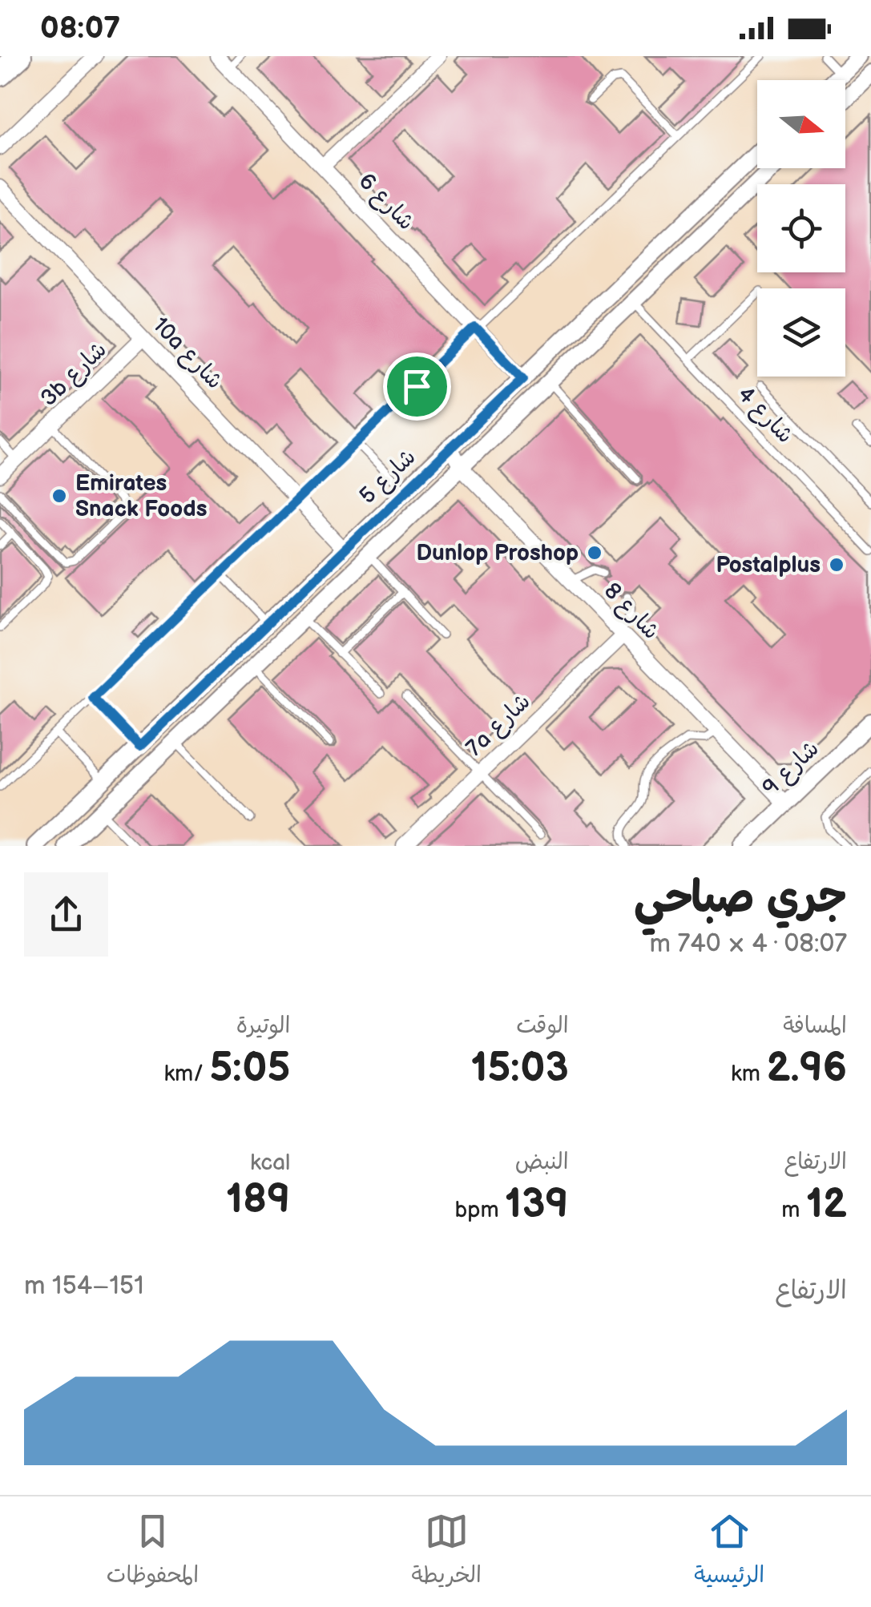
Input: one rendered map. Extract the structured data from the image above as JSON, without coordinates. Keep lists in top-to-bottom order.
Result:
{
  "streets": {
    "street": [
      "شارع 6",
      "10a شارع",
      "3b شارع",
      "شارع 5",
      "شارع 8",
      "7a شارع",
      "شارع 9"
    ],
    "lane": ["شارع 4"]
  },
  "crossings": [
    ["شارع 6", "شارع 5"],
    ["10a شارع", "3b شارع"],
    ["10a شارع", "شارع 5"],
    ["شارع 4", "شارع 5"],
    ["شارع 5", "شارع 8"],
    ["شارع 8", "7a شارع"],
    ["شارع 8", "شارع 9"]
  ],
  "places": ["Emirates Snack Foods", "Dunlop Proshop", "Postalplus"],
  "north": "right",
  "page": {
    "status": "08:07",
    "heading": ["جري صباحي", "08:07 · 4 × 740 m"],
    "stats": [
      ["المسافة", "2.96 km"],
      ["الوقت", "15:03"],
      ["الوتيرة", "5:05 /km"],
      ["الارتفاع", "12 m"],
      ["النبض", "139 bpm"],
      ["kcal", "189"]
    ],
    "chart": ["الارتفاع", "151–154 m"],
    "tabs": ["الرئيسية", "الخريطة", "المحفوظات"]
  }
}
